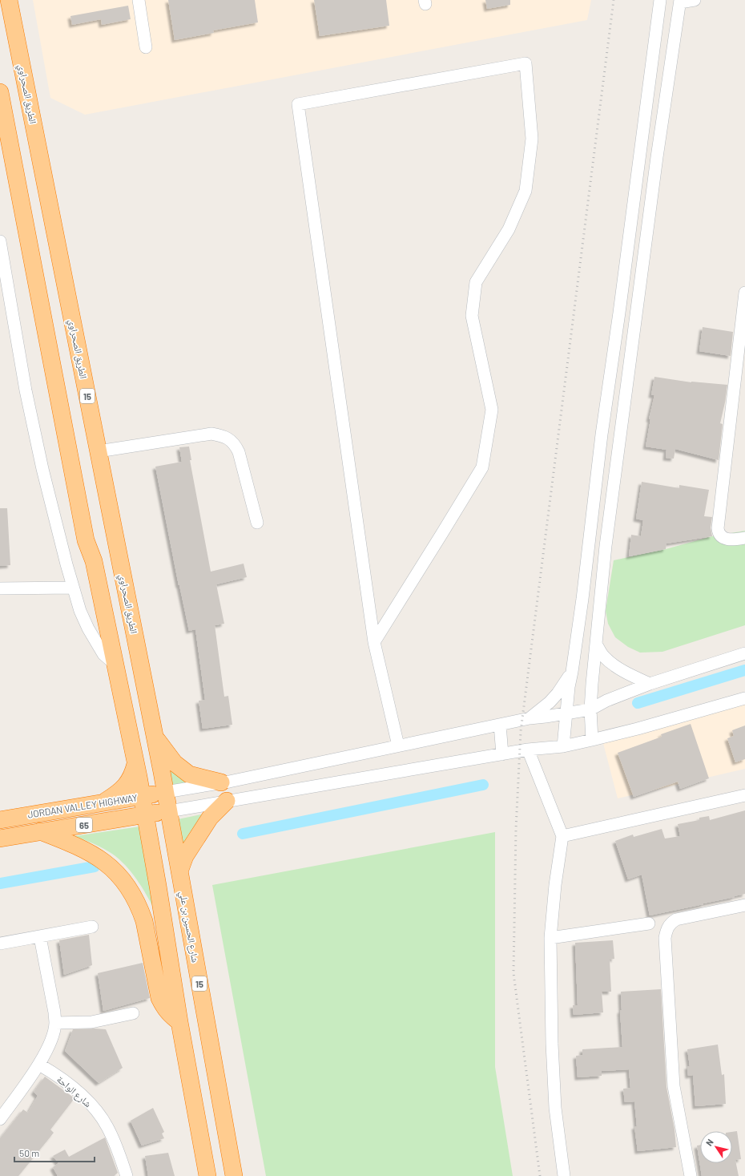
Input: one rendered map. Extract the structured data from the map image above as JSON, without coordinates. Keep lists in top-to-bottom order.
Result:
{
  "streets": {
    "highway": [
      "الطريق الصحراوي",
      "15",
      "JORDAN VALLEY HIGHWAY",
      "65",
      "شارع الحسين بن علي"
    ],
    "street": ["شارع الواحة"]
  },
  "crossings": [
    ["الطريق الصحراوي", "JORDAN VALLEY HIGHWAY"],
    ["الطريق الصحراوي", "شارع الحسين بن علي"],
    ["JORDAN VALLEY HIGHWAY", "شارع الحسين بن علي"]
  ],
  "scale_bar": "50 m",
  "north": "top left"
}
